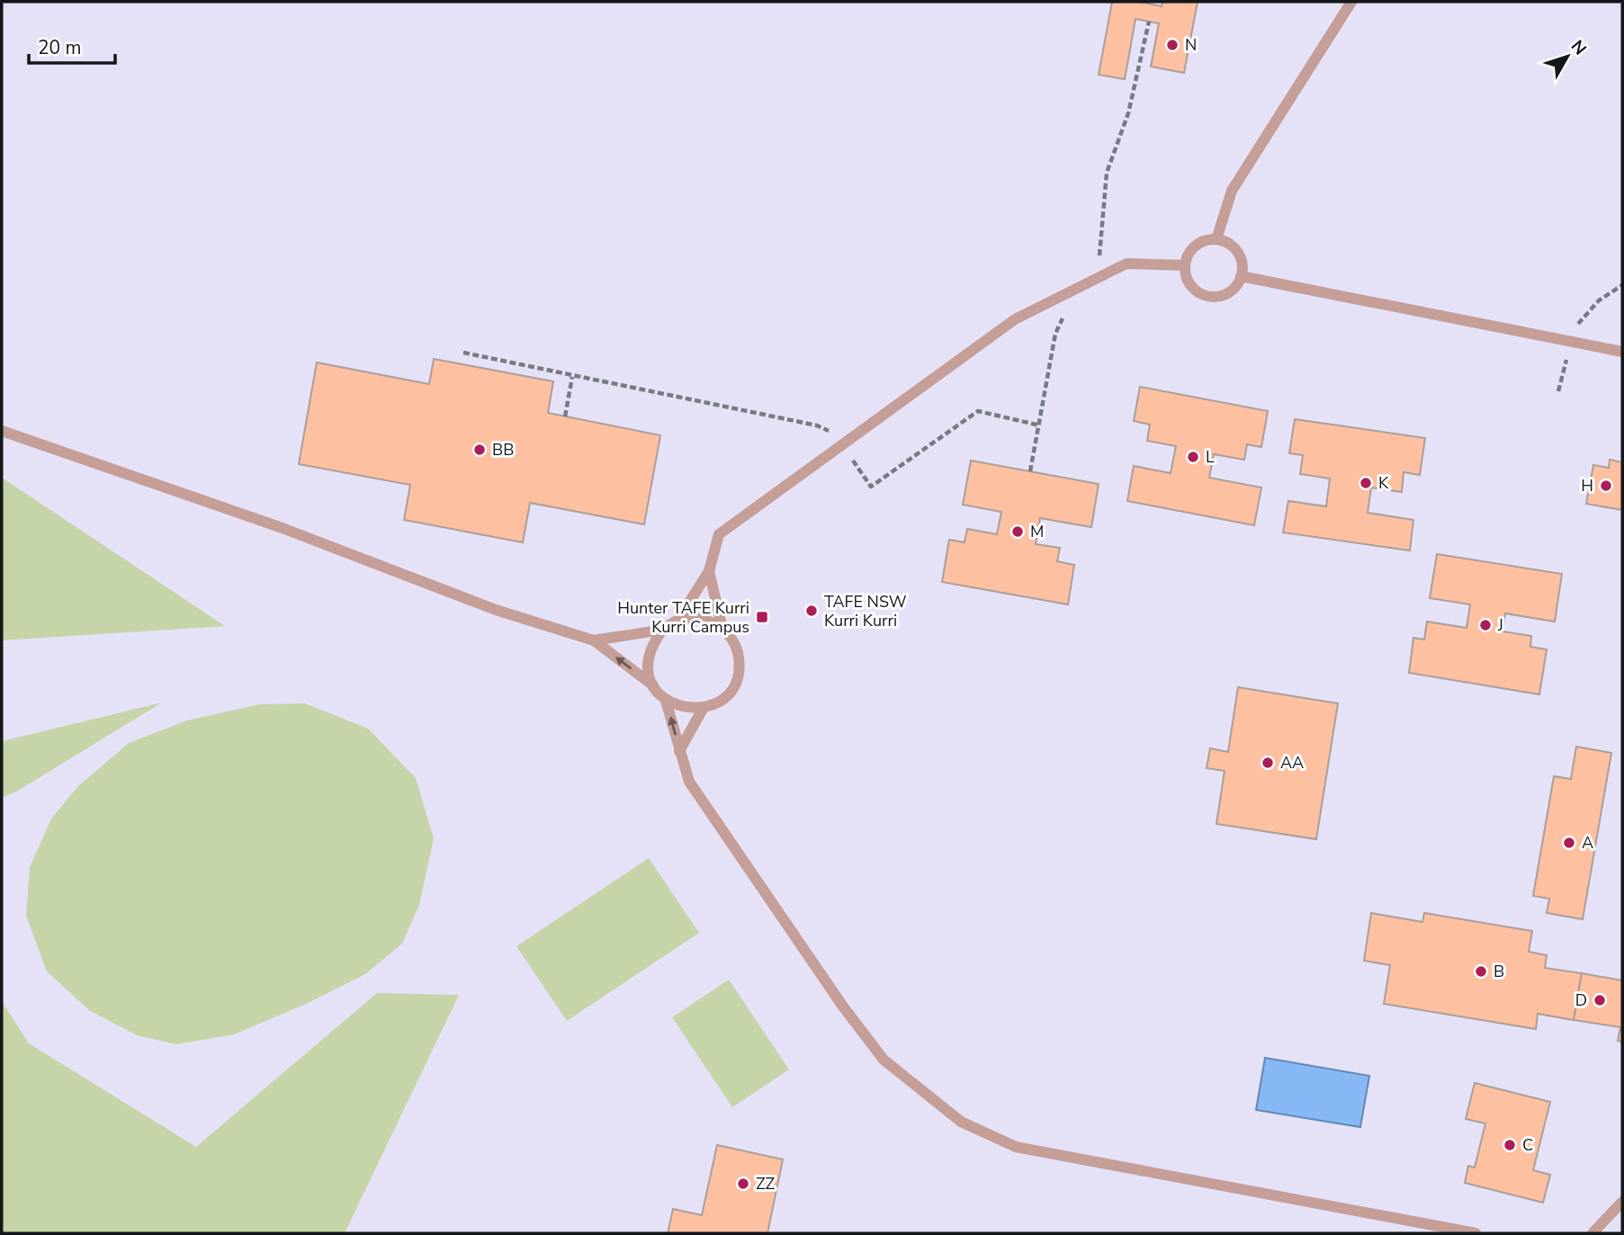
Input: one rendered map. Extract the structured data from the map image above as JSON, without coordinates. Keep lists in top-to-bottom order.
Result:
{
  "places": {
    "other": [
      "N",
      "BB",
      "L",
      "K",
      "H",
      "M",
      "TAFE NSW Kurri Kurri",
      "J",
      "AA",
      "A",
      "B",
      "D",
      "C",
      "ZZ"
    ],
    "transit": ["Hunter TAFE Kurri Kurri Campus"]
  },
  "scale_bar": "20 m",
  "north": "top right"
}
